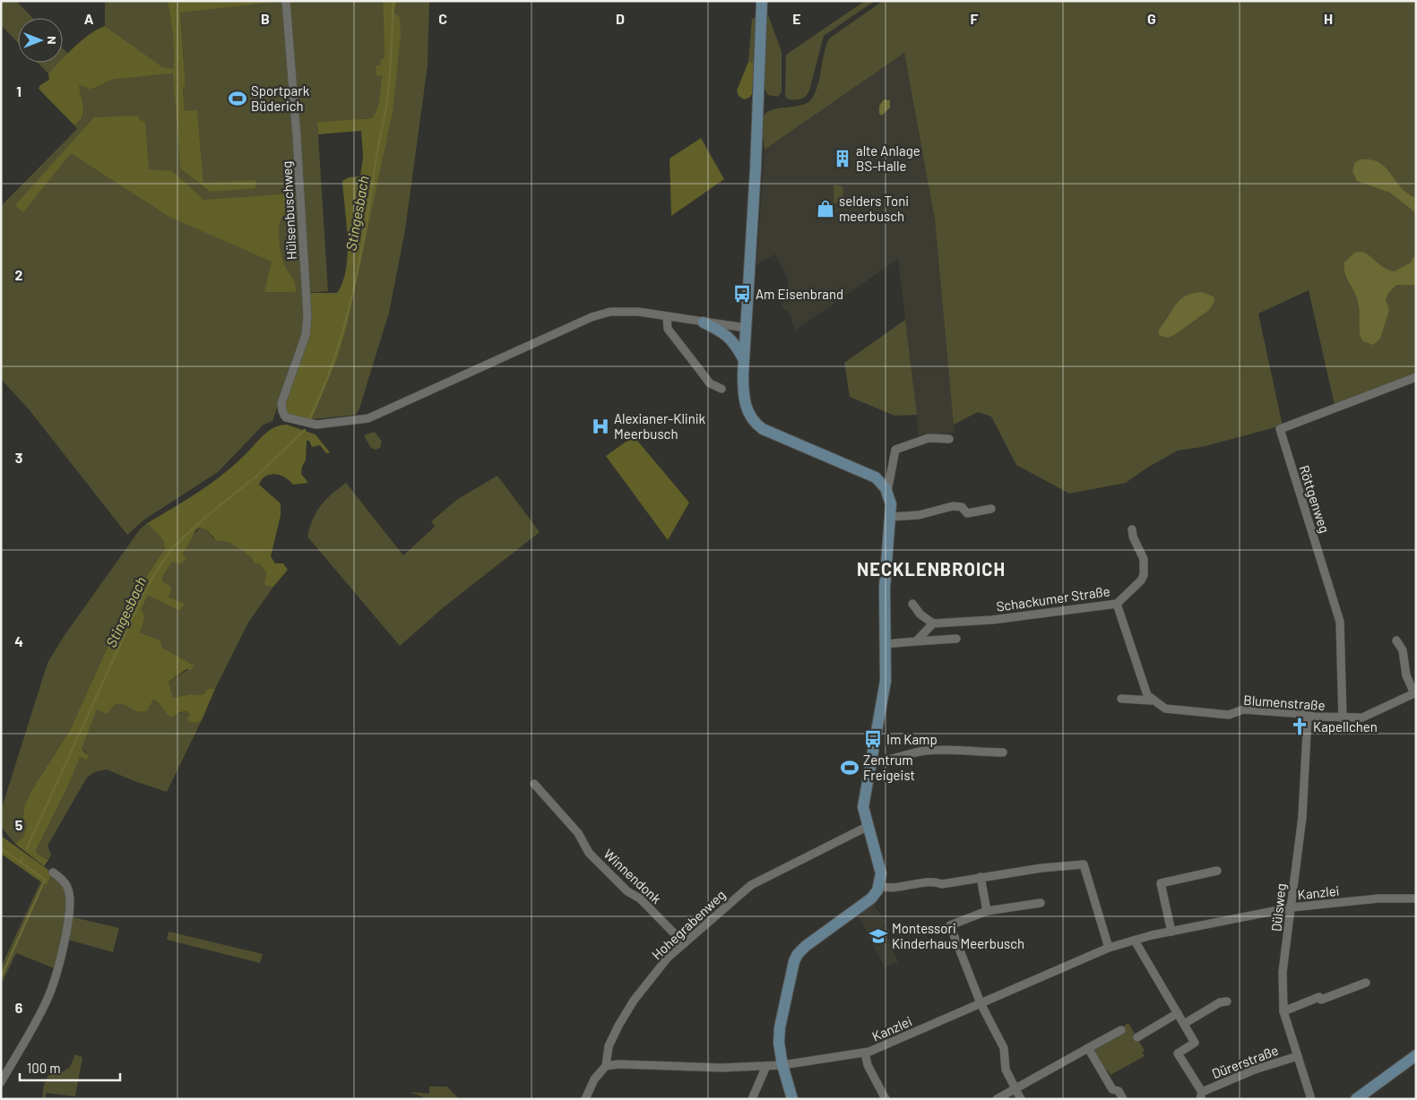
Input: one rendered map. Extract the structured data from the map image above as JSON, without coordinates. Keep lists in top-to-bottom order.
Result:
{
  "streets": {
    "street": [
      "Hülsenbuschweg",
      "Röttgenweg",
      "Schackumer Straße",
      "Blumenstraße",
      "Winnendonk",
      "Kanzlei",
      "Dülsweg",
      "Hohegrabenweg",
      "Dürerstraße"
    ]
  },
  "crossings": [
    ["Röttgenweg", "Blumenstraße"],
    ["Blumenstraße", "Dülsweg"],
    ["Winnendonk", "Hohegrabenweg"],
    ["Kanzlei", "Dülsweg"],
    ["Kanzlei", "Hohegrabenweg"],
    ["Kanzlei", "Dürerstraße"],
    ["Dülsweg", "Dürerstraße"]
  ],
  "districts": ["NECKLENBROICH"],
  "water": ["Stingesbach"],
  "places": {
    "sports": ["Sportpark Büderich", "Zentrum Freigeist"],
    "building": ["alte Anlage BS-Halle"],
    "shop": ["selders Toni meerbusch"],
    "bus stop": ["Am Eisenbrand", "Im Kamp"],
    "hospital": ["Alexianer-Klinik Meerbusch"],
    "church": ["Kapellchen"],
    "school or university": ["Montessori Kinderhaus Meerbusch"]
  },
  "scale_bar": "100 m",
  "north": "right",
  "grid": {
    "columns": [
      "A",
      "B",
      "C",
      "D",
      "E",
      "F",
      "G",
      "H"
    ],
    "rows": [
      "1",
      "2",
      "3",
      "4",
      "5",
      "6"
    ]
  }
}
